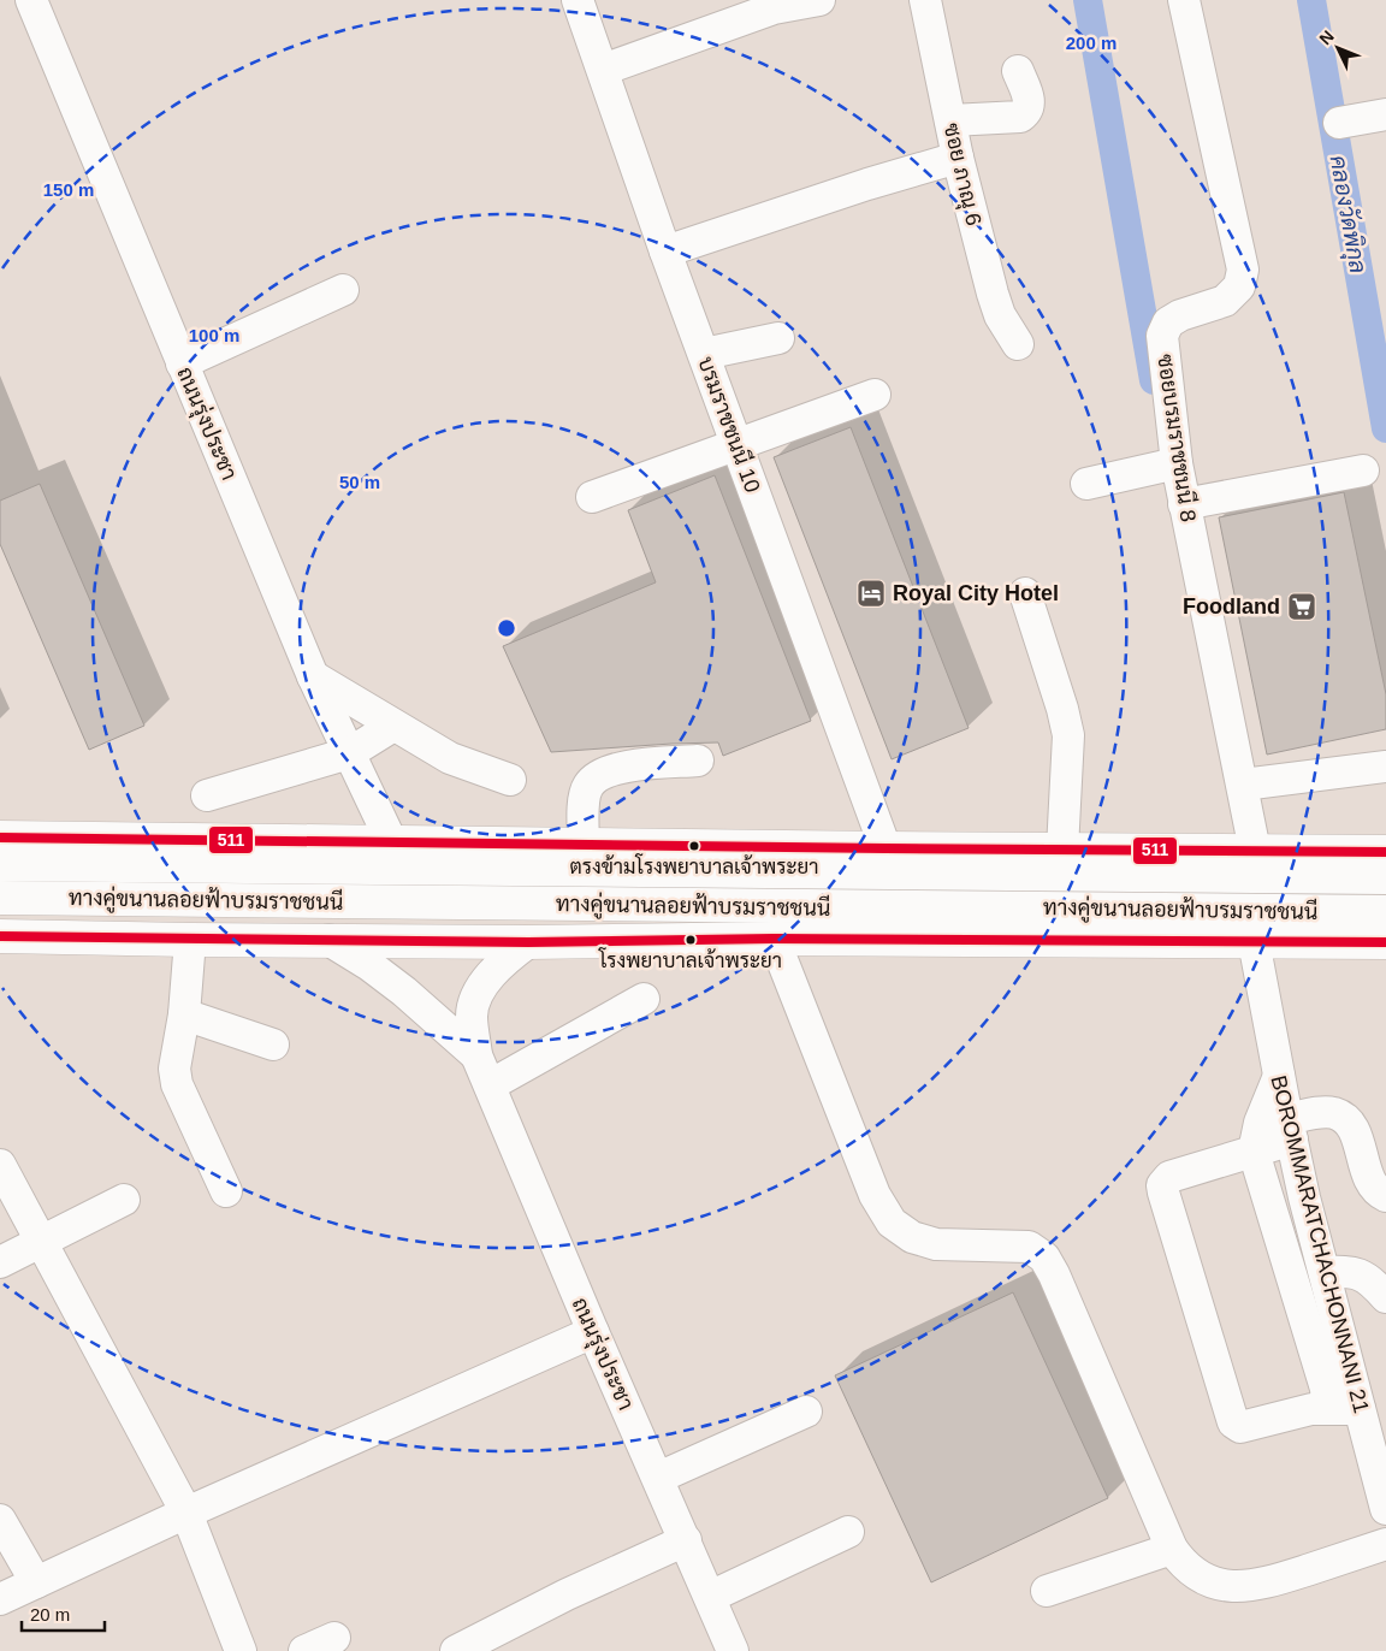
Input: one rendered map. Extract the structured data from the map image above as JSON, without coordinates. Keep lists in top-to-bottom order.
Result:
{
  "streets": {
    "main road": ["ทางคู่ขนานลอยฟ้าบรมราชชนนี"],
    "street": [
      "ซอย ภาณุ 6",
      "ถนนรุ่งประชา",
      "บรมราชชนนี 10",
      "ซอยบรมราชชนนี 8",
      "BOROMMARATCHACHONNANI 21"
    ]
  },
  "water": ["คลองวัดพิกุล"],
  "places": {
    "hotel": ["Royal City Hotel"],
    "supermarket": ["Foodland"],
    "other": ["ตรงข้ามโรงพยาบาลเจ้าพระยา", "โรงพยาบาลเจ้าพระยา"]
  },
  "lines": ["transit line 511"],
  "scale_bar": "20 m",
  "north": "top left",
  "rings": [
    "200 m",
    "150 m",
    "100 m",
    "50 m"
  ]
}
